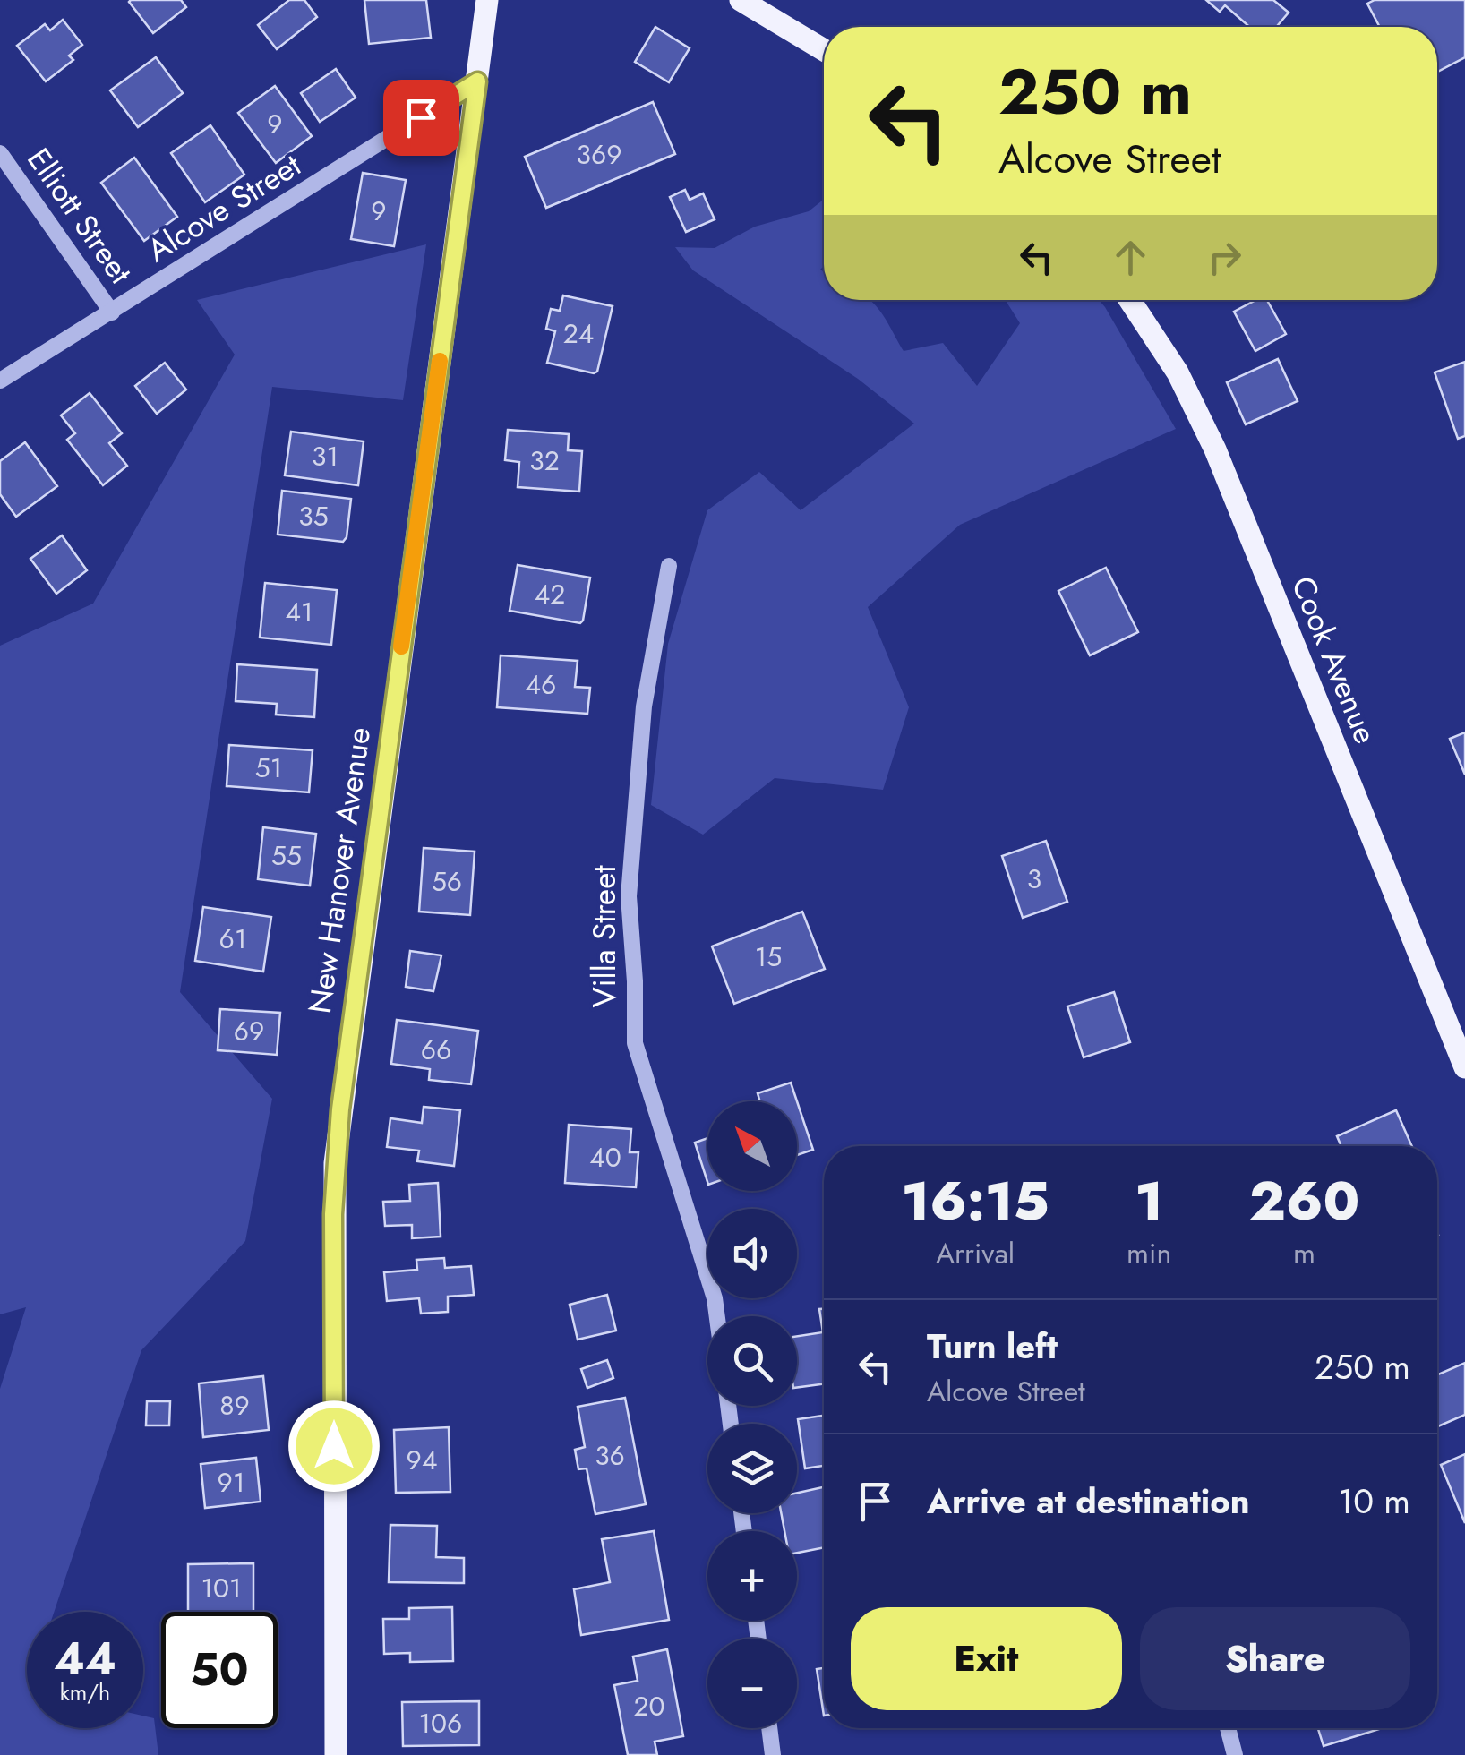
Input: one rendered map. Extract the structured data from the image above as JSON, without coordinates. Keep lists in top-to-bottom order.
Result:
{
  "streets": {
    "main road": ["Cook Avenue", "New Hanover Avenue"],
    "street": ["Alcove Street", "Elliott Street", "Villa Street"]
  },
  "crossings": [
    ["Alcove Street", "Elliott Street"],
    ["Alcove Street", "New Hanover Avenue"]
  ],
  "house_numbers": [
    "9",
    "369",
    "9",
    "24",
    "31",
    "32",
    "35",
    "42",
    "41",
    "46",
    "51",
    "55",
    "3",
    "56",
    "61",
    "15",
    "69",
    "66",
    "40",
    "89",
    "36",
    "94",
    "91",
    "101",
    "20",
    "106"
  ],
  "north": "top left",
  "page": {
    "turn": ["250 m", "Alcove Street"],
    "map_buttons": ["+", "−"],
    "eta": [
      "16:15",
      "Arrival",
      "1",
      "min",
      "260",
      "m"
    ],
    "list": [
      {
        "name": "Turn left",
        "note": "Alcove Street",
        "value": "250 m"
      },
      {
        "name": "Arrive at destination",
        "value": "10 m"
      }
    ],
    "buttons": ["Exit", "Share"],
    "speed": "44 km/h",
    "limit": "50"
  }
}
